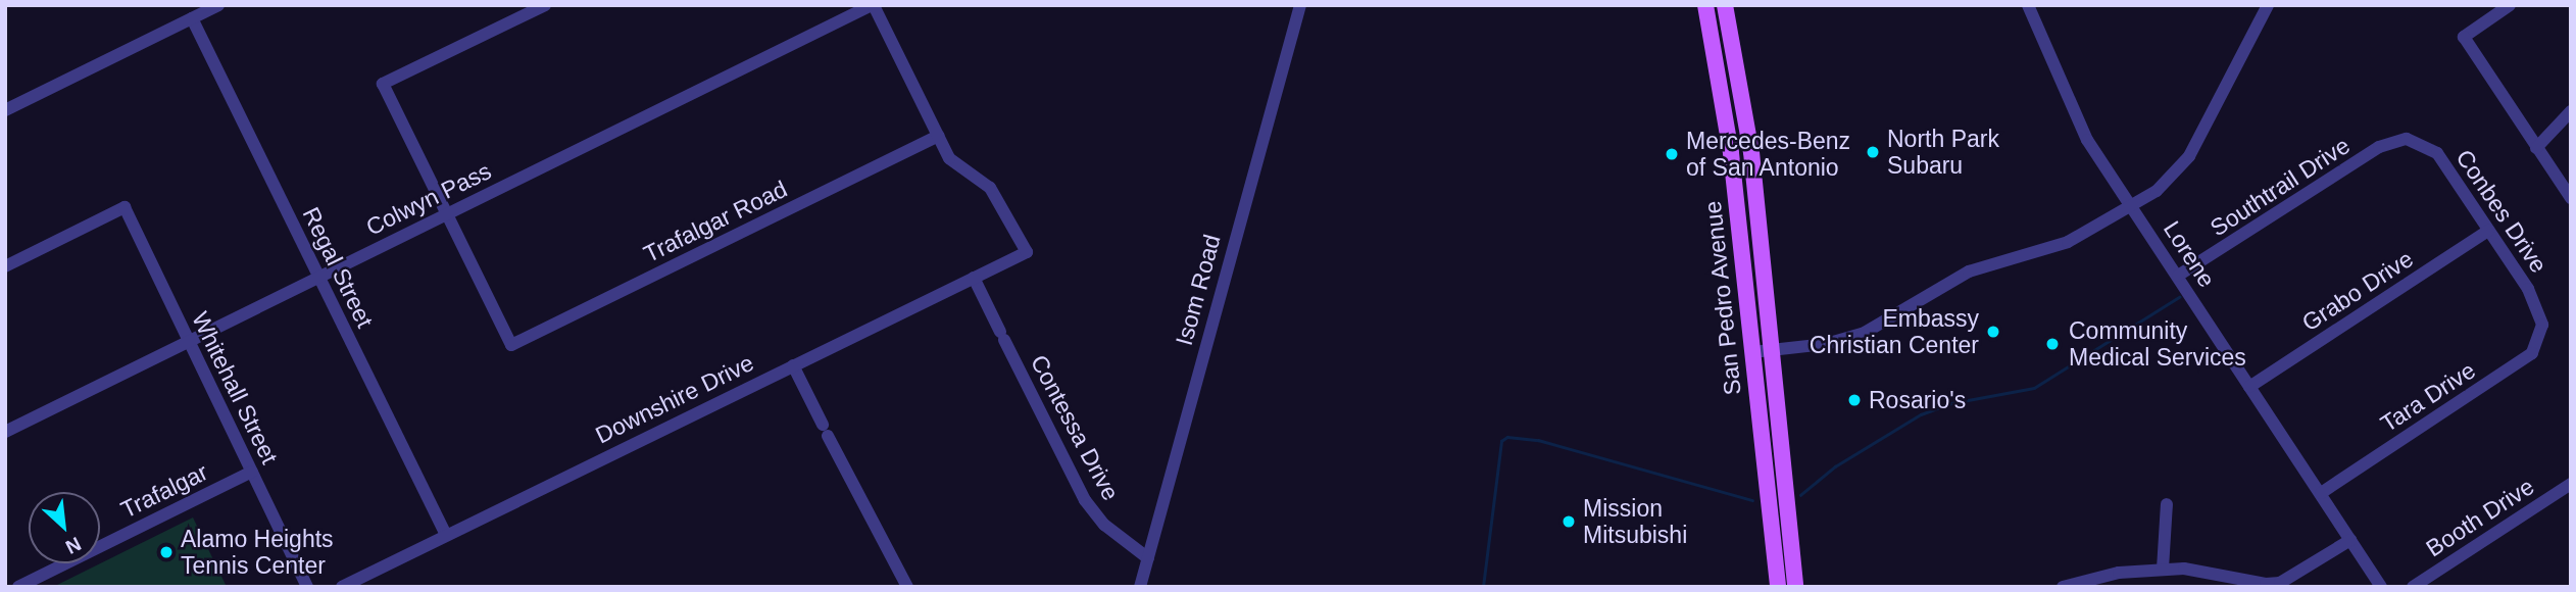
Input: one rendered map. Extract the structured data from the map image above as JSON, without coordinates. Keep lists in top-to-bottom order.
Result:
{
  "streets": {
    "main road": ["San Pedro Avenue"],
    "street": [
      "Southtrail Drive",
      "Colwyn Pass",
      "Conbes Drive",
      "Trafalgar Road",
      "Lorene",
      "Regal Street",
      "Isom Road",
      "Grabo Drive",
      "Whitehall Street",
      "Tara Drive",
      "Downshire Drive",
      "Contessa Drive",
      "Trafalgar",
      "Booth Drive"
    ]
  },
  "crossings": [
    ["Southtrail Drive", "Conbes Drive"],
    ["Southtrail Drive", "Lorene"],
    ["Colwyn Pass", "Trafalgar Road"],
    ["Colwyn Pass", "Regal Street"],
    ["Colwyn Pass", "Whitehall Street"],
    ["Conbes Drive", "Grabo Drive"],
    ["Conbes Drive", "Tara Drive"],
    ["Trafalgar Road", "Downshire Drive"],
    ["Lorene", "Grabo Drive"],
    ["Lorene", "Tara Drive"],
    ["Regal Street", "Downshire Drive"],
    ["Isom Road", "Contessa Drive"],
    ["Whitehall Street", "Trafalgar"],
    ["Downshire Drive", "Contessa Drive"]
  ],
  "places": [
    "North Park Subaru",
    "Mercedes-Benz of San Antonio",
    "Embassy Christian Center",
    "Community Medical Services",
    "Rosario's",
    "Mission Mitsubishi",
    "Alamo Heights Tennis Center"
  ],
  "north": "bottom right"
}
